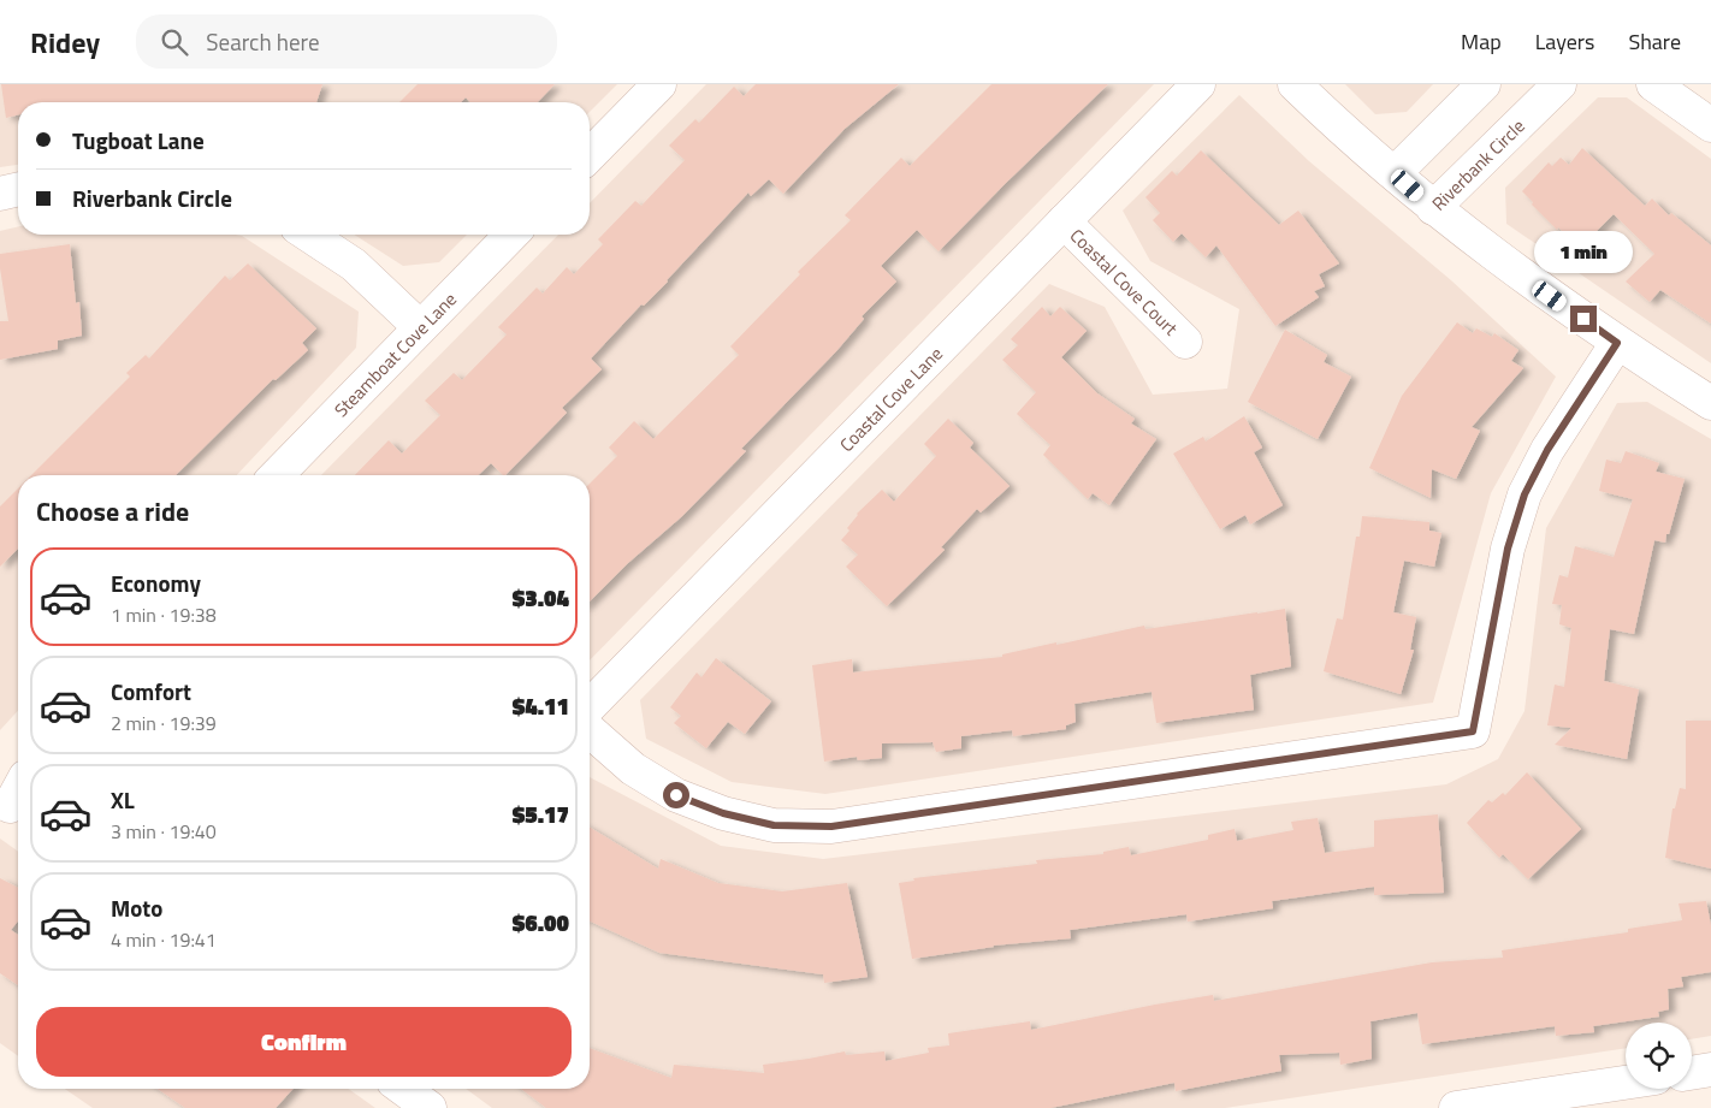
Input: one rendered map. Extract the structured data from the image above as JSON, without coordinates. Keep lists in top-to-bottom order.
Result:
{
  "streets": {
    "street": [
      "Riverbank Circle",
      "Coastal Cove Court",
      "Steamboat Cove Lane",
      "Coastal Cove Lane"
    ]
  },
  "crossings": [
    ["Coastal Cove Court", "Coastal Cove Lane"]
  ],
  "page": {
    "header": "Ridey",
    "search": "Search here",
    "nav": ["Map", "Layers", "Share"],
    "banner": ["Tugboat Lane", "Riverbank Circle"],
    "bubble": "1 min",
    "heading": "Choose a ride",
    "list": [
      {
        "name": "Economy",
        "note": "1 min · 19:38",
        "value": "$3.04"
      },
      {
        "name": "Comfort",
        "note": "2 min · 19:39",
        "value": "$4.11"
      },
      {
        "name": "XL",
        "note": "3 min · 19:40",
        "value": "$5.17"
      },
      {
        "name": "Moto",
        "note": "4 min · 19:41",
        "value": "$6.00"
      }
    ],
    "buttons": "Confirm"
  }
}
